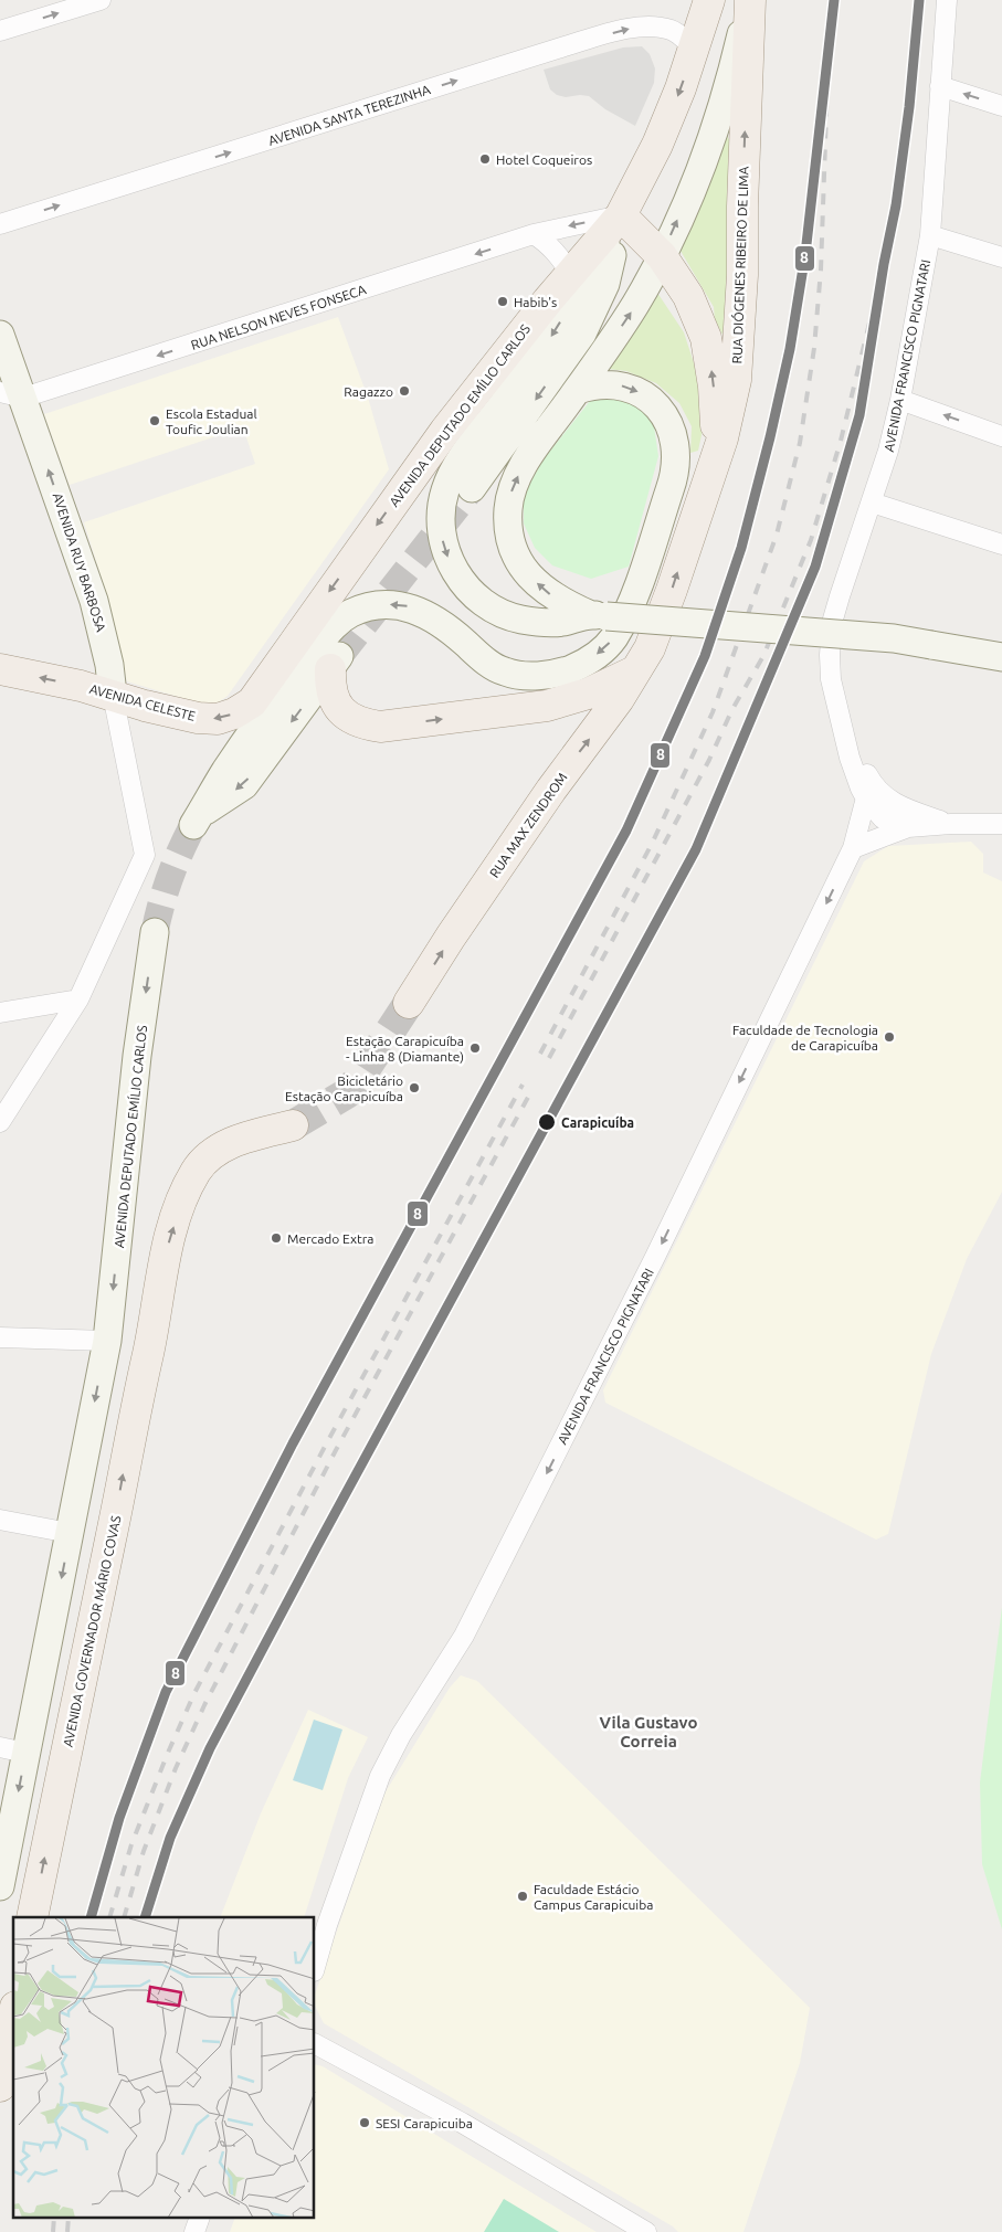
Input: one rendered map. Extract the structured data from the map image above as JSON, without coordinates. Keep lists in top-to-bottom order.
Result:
{
  "streets": {
    "main road": [
      "RUA DIÓGENES RIBEIRO DE LIMA",
      "AVENIDA DEPUTADO EMÍLIO CARLOS",
      "AVENIDA RUY BARBOSA",
      "AVENIDA CELESTE",
      "RUA MAX ZENDROM",
      "AVENIDA GOVERNADOR MÁRIO COVAS"
    ],
    "street": ["AVENIDA SANTA TEREZINHA", "RUA NELSON NEVES FONSECA", "AVENIDA FRANCISCO PIGNATARI"]
  },
  "crossings": [
    ["AVENIDA SANTA TEREZINHA", "AVENIDA DEPUTADO EMÍLIO CARLOS"],
    ["RUA DIÓGENES RIBEIRO DE LIMA", "RUA MAX ZENDROM"],
    ["RUA NELSON NEVES FONSECA", "AVENIDA DEPUTADO EMÍLIO CARLOS"],
    ["RUA NELSON NEVES FONSECA", "AVENIDA RUY BARBOSA"],
    ["AVENIDA DEPUTADO EMÍLIO CARLOS", "AVENIDA CELESTE"],
    ["AVENIDA RUY BARBOSA", "AVENIDA CELESTE"]
  ],
  "one_way": [
    "AVENIDA SANTA TEREZINHA",
    "RUA NELSON NEVES FONSECA",
    "AVENIDA FRANCISCO PIGNATARI",
    "AVENIDA RUY BARBOSA",
    "AVENIDA CELESTE",
    "RUA MAX ZENDROM"
  ],
  "districts": ["Vila Gustavo Correia"],
  "places": [
    "Hotel Coqueiros",
    "Habib's",
    "Ragazzo",
    "Escola Estadual Toufic Joulian",
    "Faculdade de Tecnologia de Carapicuíba",
    "Estação Carapicuíba - Linha 8 (Diamante)",
    "Bicicletário Estação Carapicuíba",
    "Carapicuíba",
    "Mercado Extra",
    "Faculdade Estácio Campus Carapicuiba",
    "SESI Carapicuiba"
  ],
  "lines": ["rail line 8"]
}
